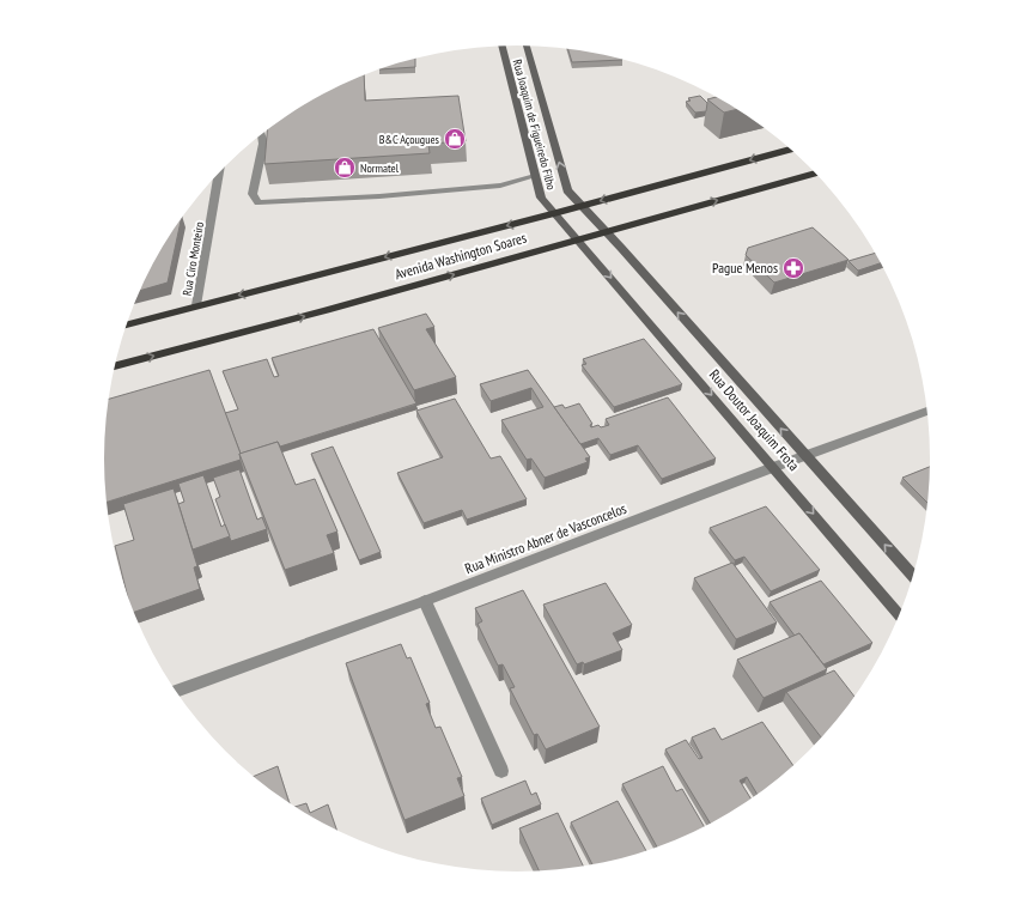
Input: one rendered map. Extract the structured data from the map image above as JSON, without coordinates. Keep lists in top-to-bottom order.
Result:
{
  "streets": {
    "highway": ["Avenida Washington Soares"],
    "main road": ["Rua Joaquim de Figueiredo Filho", "Rua Doutor Joaquim Frota"],
    "street": ["Rua Ciro Monteiro", "Rua Ministro Abner de Vasconcelos"]
  },
  "crossings": [
    ["Rua Joaquim de Figueiredo Filho", "Avenida Washington Soares"],
    ["Rua Joaquim de Figueiredo Filho", "Rua Doutor Joaquim Frota"],
    ["Avenida Washington Soares", "Rua Ciro Monteiro"],
    ["Avenida Washington Soares", "Rua Doutor Joaquim Frota"],
    ["Rua Doutor Joaquim Frota", "Rua Ministro Abner de Vasconcelos"]
  ],
  "places": {
    "shop": ["B&C Açougues", "Normatel"],
    "pharmacy": ["Pague Menos"]
  }
}
